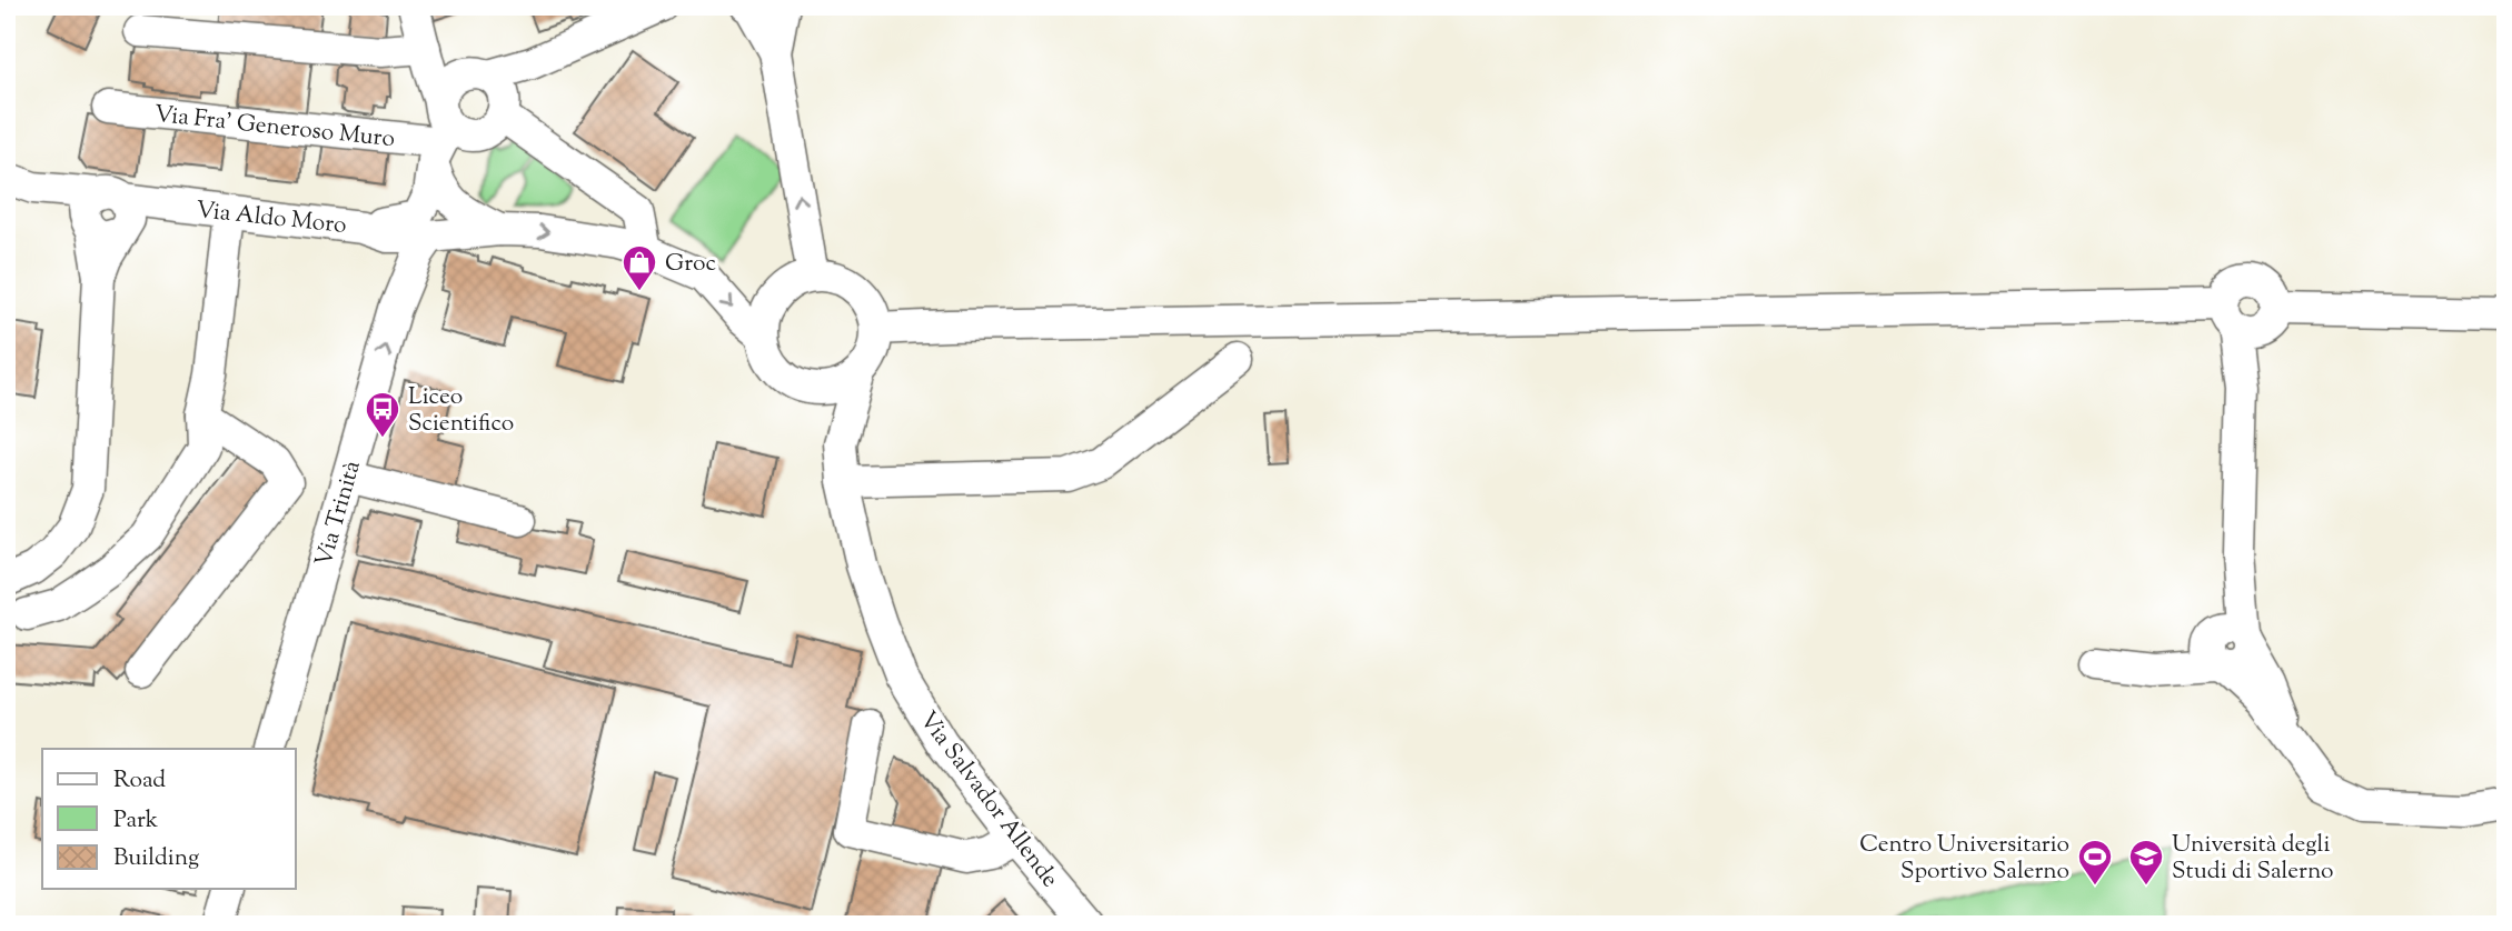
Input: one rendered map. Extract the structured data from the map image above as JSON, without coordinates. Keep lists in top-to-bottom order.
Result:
{
  "streets": {
    "street": [
      "Via Fra’ Generoso Muro",
      "Via Aldo Moro",
      "Via Trinità",
      "Via Salvador Allende"
    ]
  },
  "places": {
    "shop": ["Groc"],
    "bus stop": ["Liceo Scientifico"],
    "sports": ["Centro Universitario Sportivo Salerno"],
    "school or university": ["Università degli Studi di Salerno"]
  },
  "legend": ["Road", "Park", "Building"]
}
